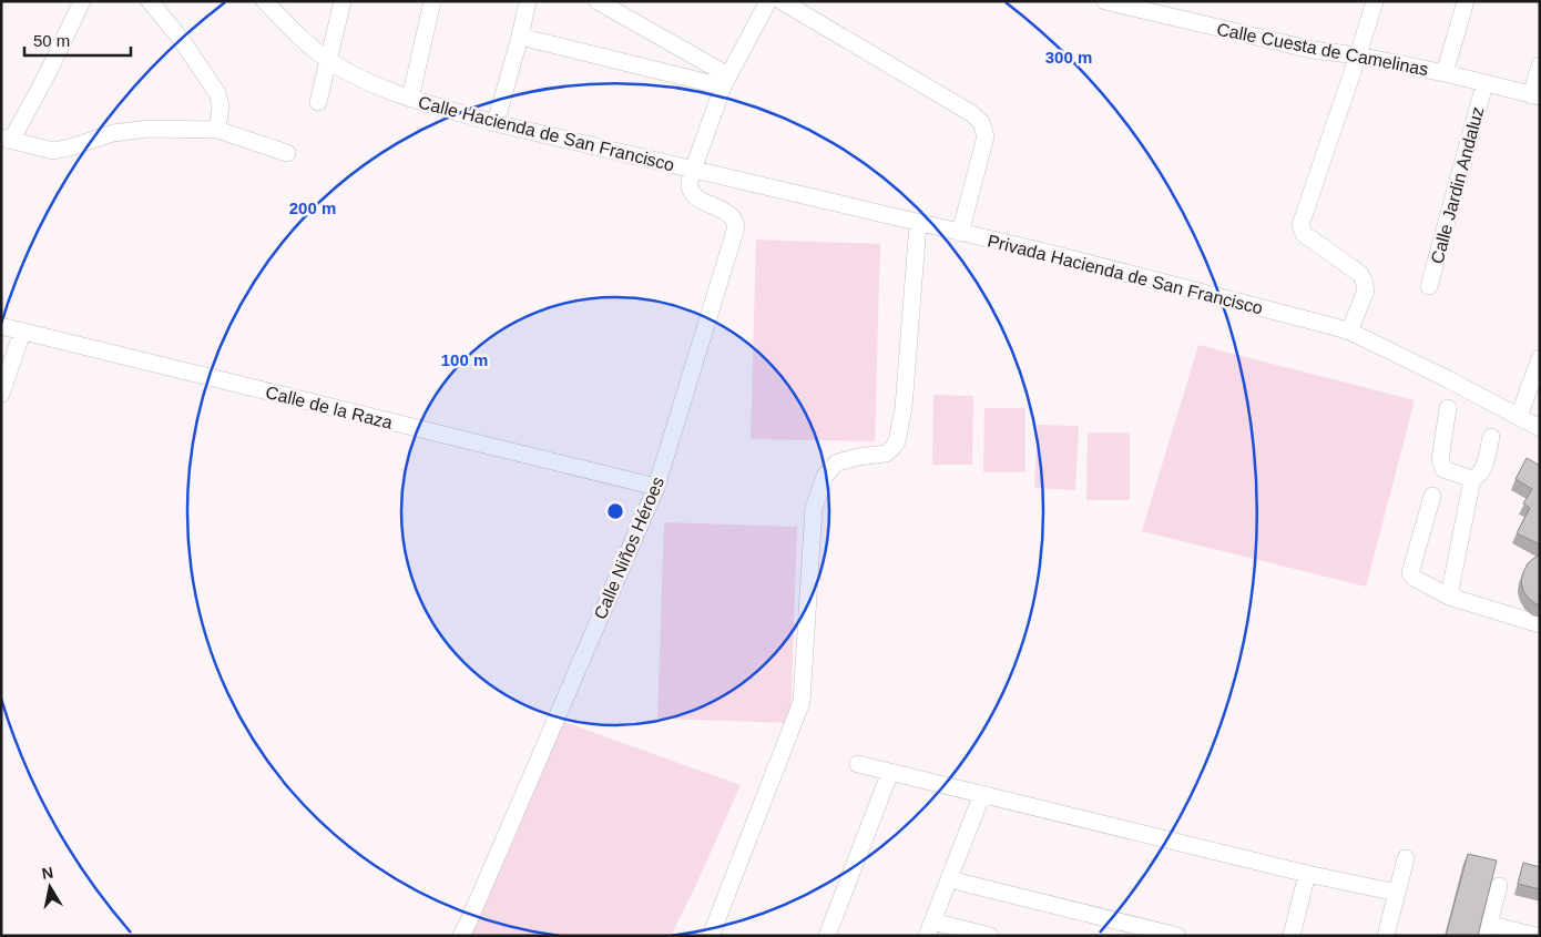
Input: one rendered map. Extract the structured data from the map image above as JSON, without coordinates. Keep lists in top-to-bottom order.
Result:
{
  "streets": {
    "street": [
      "Calle Cuesta de Camelinas",
      "Calle Hacienda de San Francisco",
      "Calle Jardin Andaluz",
      "Privada Hacienda de San Francisco",
      "Calle de la Raza",
      "Calle Niños Héroes"
    ]
  },
  "crossings": [
    ["Calle Cuesta de Camelinas", "Calle Jardin Andaluz"],
    ["Calle Hacienda de San Francisco", "Privada Hacienda de San Francisco"],
    ["Calle Hacienda de San Francisco", "Calle Niños Héroes"],
    ["Privada Hacienda de San Francisco", "Calle Niños Héroes"],
    ["Calle de la Raza", "Calle Niños Héroes"]
  ],
  "scale_bar": "50 m",
  "north": "top",
  "rings": ["300 m", "200 m", "100 m"]
}
